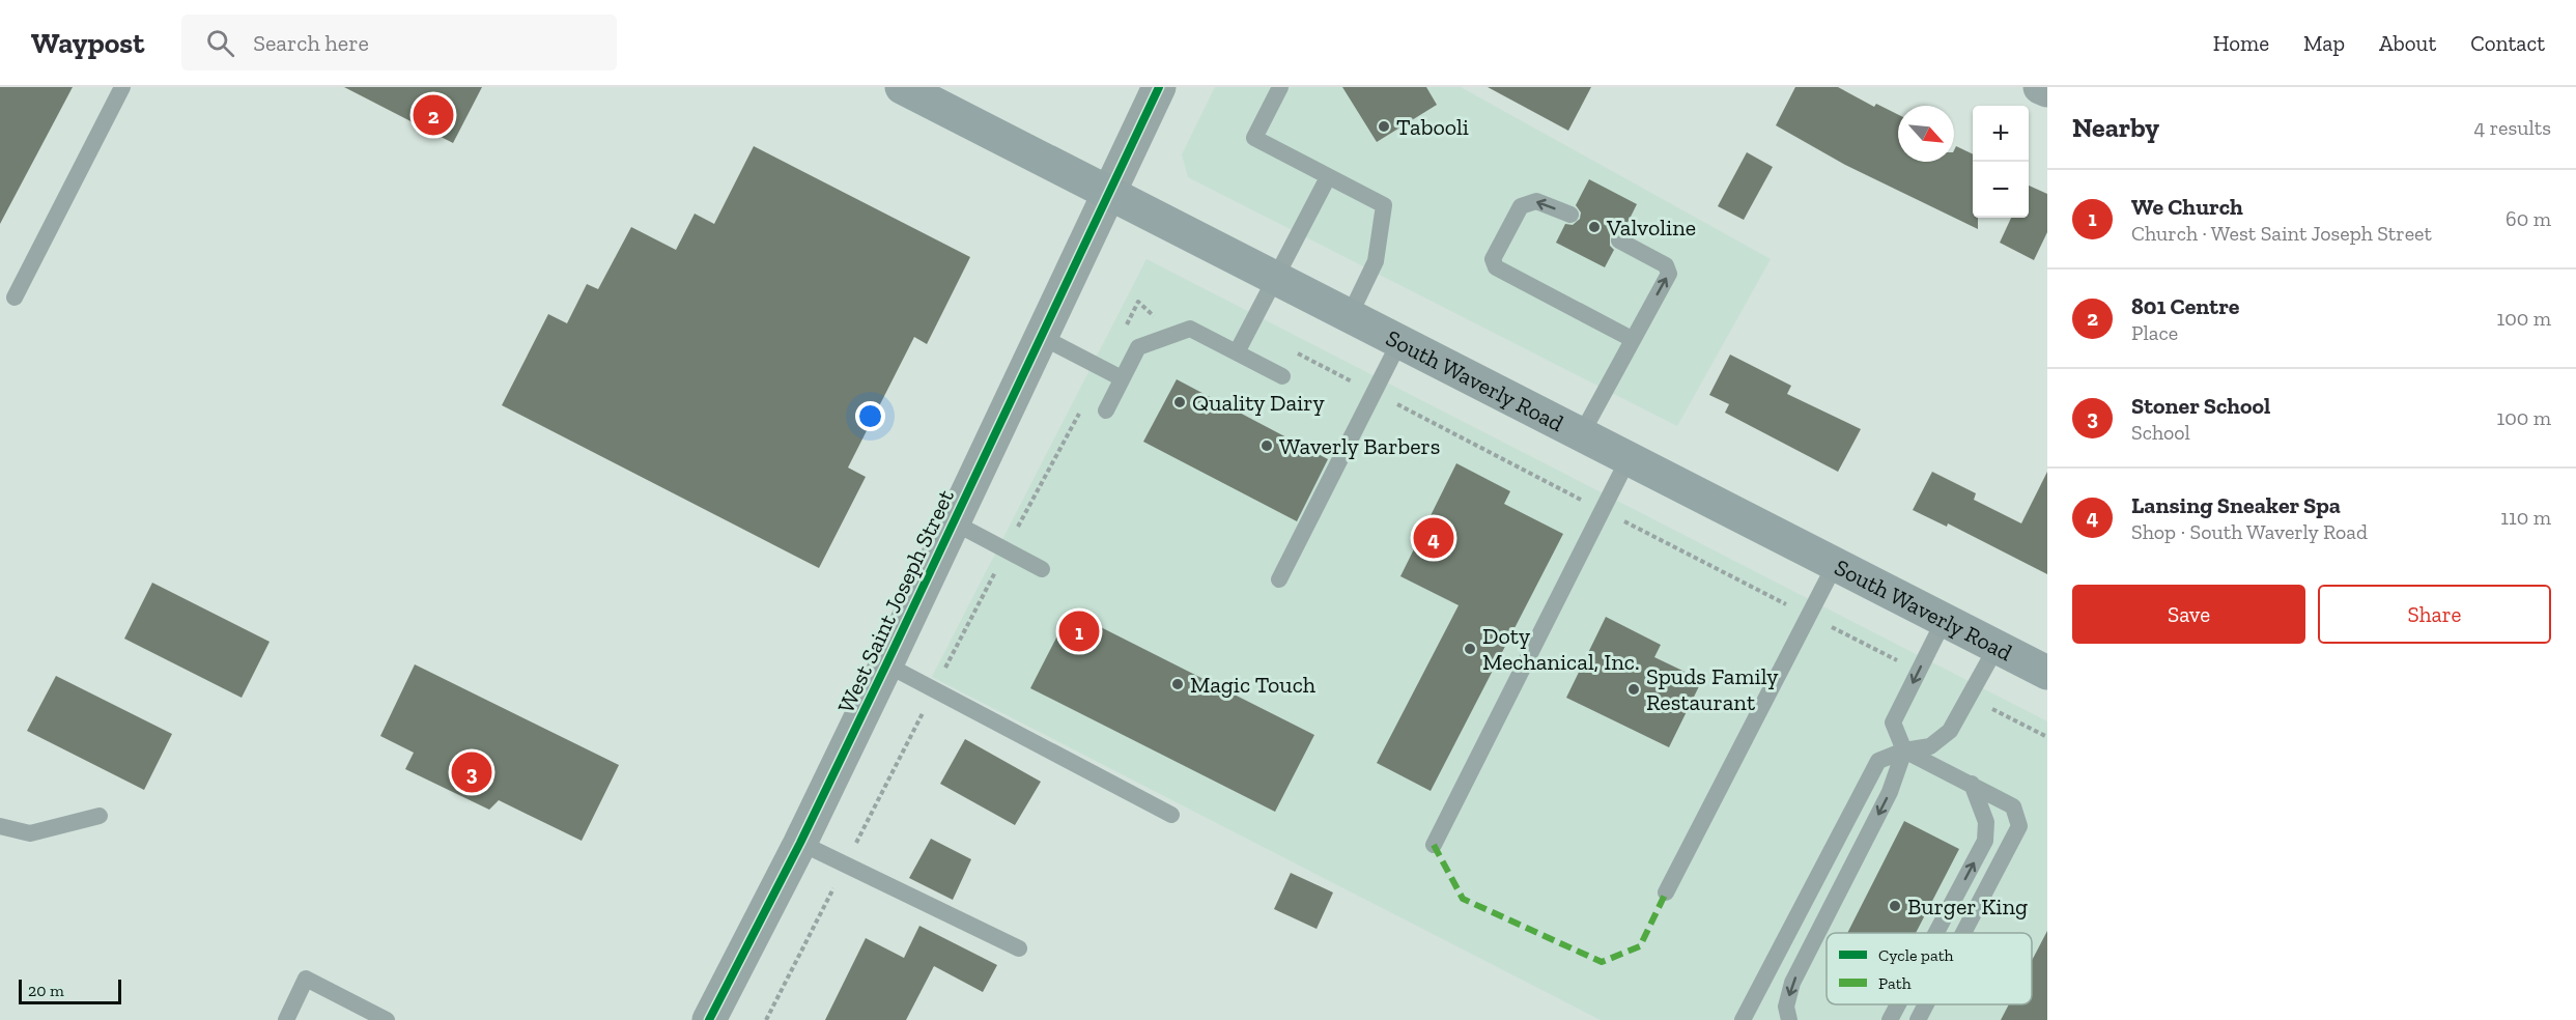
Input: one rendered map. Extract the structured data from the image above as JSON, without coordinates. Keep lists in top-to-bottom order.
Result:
{
  "streets": {
    "main road": ["South Waverly Road"],
    "street": ["West Saint Joseph Street"]
  },
  "crossings": [
    ["South Waverly Road", "West Saint Joseph Street"]
  ],
  "places": [
    "Tabooli",
    "Valvoline",
    "Quality Dairy",
    "Waverly Barbers",
    "Doty Mechanical, Inc.",
    "Magic Touch",
    "Spuds Family Restaurant",
    "Burger King"
  ],
  "legend": ["Cycle path", "Path"],
  "scale_bar": "20 m",
  "north": "bottom right",
  "page": {
    "header": "Waypost",
    "search": "Search here",
    "nav": [
      "Home",
      "Map",
      "About",
      "Contact"
    ],
    "heading": ["Nearby", "4 results"],
    "pins": [
      "2",
      "4",
      "1",
      "3"
    ],
    "map_buttons": ["+", "−"],
    "list": [
      {
        "mark": "1",
        "name": "We Church",
        "note": "Church · West Saint Joseph Street",
        "value": "60 m"
      },
      {
        "mark": "2",
        "name": "801 Centre",
        "note": "Place",
        "value": "100 m"
      },
      {
        "mark": "3",
        "name": "Stoner School",
        "note": "School",
        "value": "100 m"
      },
      {
        "mark": "4",
        "name": "Lansing Sneaker Spa",
        "note": "Shop · South Waverly Road",
        "value": "110 m"
      }
    ],
    "buttons": ["Save", "Share"],
    "scale": "20 m"
  }
}
